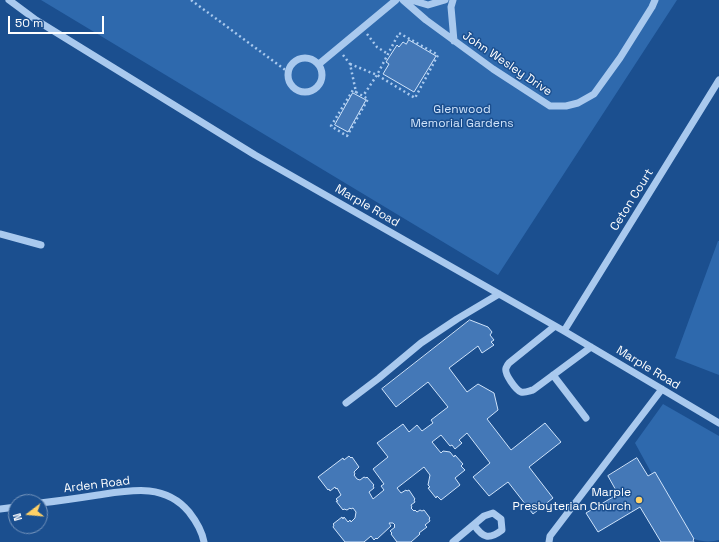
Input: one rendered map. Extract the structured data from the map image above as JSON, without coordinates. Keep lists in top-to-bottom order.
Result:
{
  "streets": {
    "street": [
      "John Wesley Drive",
      "Ceton Court",
      "Marple Road",
      "Arden Road"
    ]
  },
  "crossings": [
    ["Ceton Court", "Marple Road"]
  ],
  "parks": ["Glenwood Memorial Gardens"],
  "places": ["Marple Presbyterian Church"],
  "scale_bar": "50 m",
  "north": "left"
}
